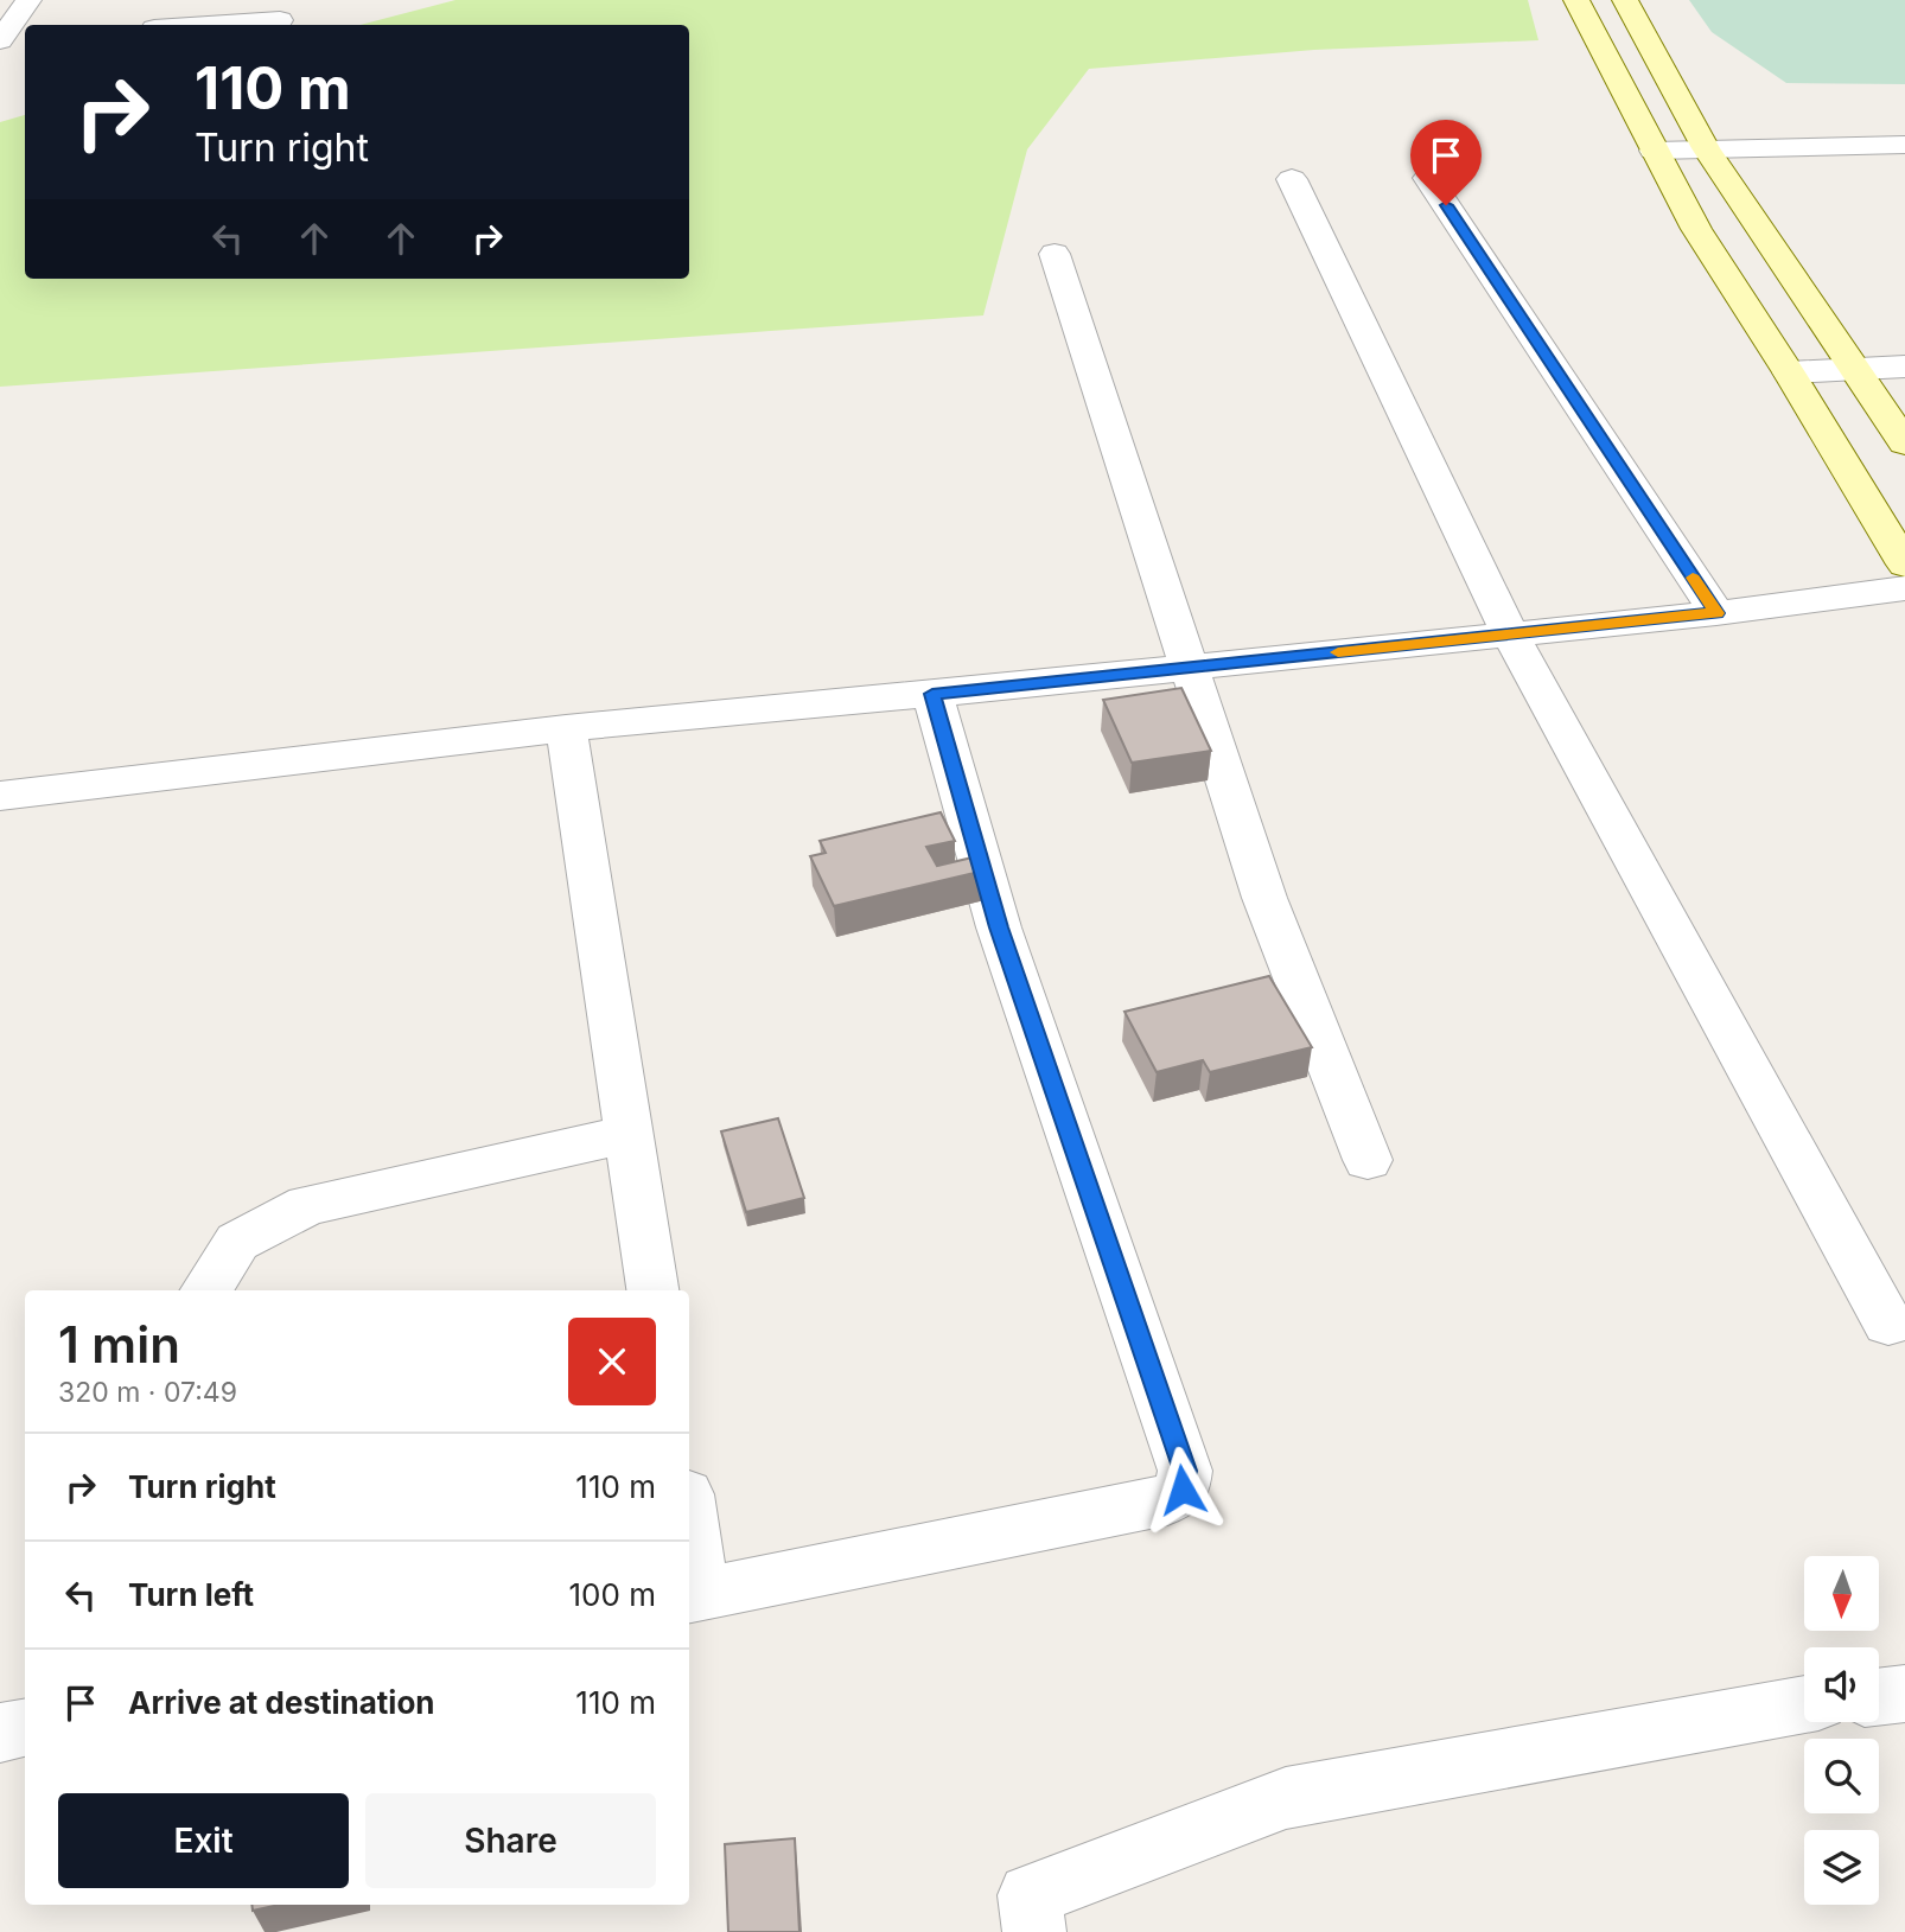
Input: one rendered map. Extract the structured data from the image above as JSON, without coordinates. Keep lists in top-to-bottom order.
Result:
{
  "north": "bottom",
  "page": {
    "turn": ["110 m", "Turn right"],
    "heading": ["1 min", "320 m · 07:49"],
    "list": [
      {
        "name": "Turn right",
        "value": "110 m"
      },
      {
        "name": "Turn left",
        "value": "100 m"
      },
      {
        "name": "Arrive at destination",
        "value": "110 m"
      }
    ],
    "buttons": ["Exit", "Share"]
  }
}
